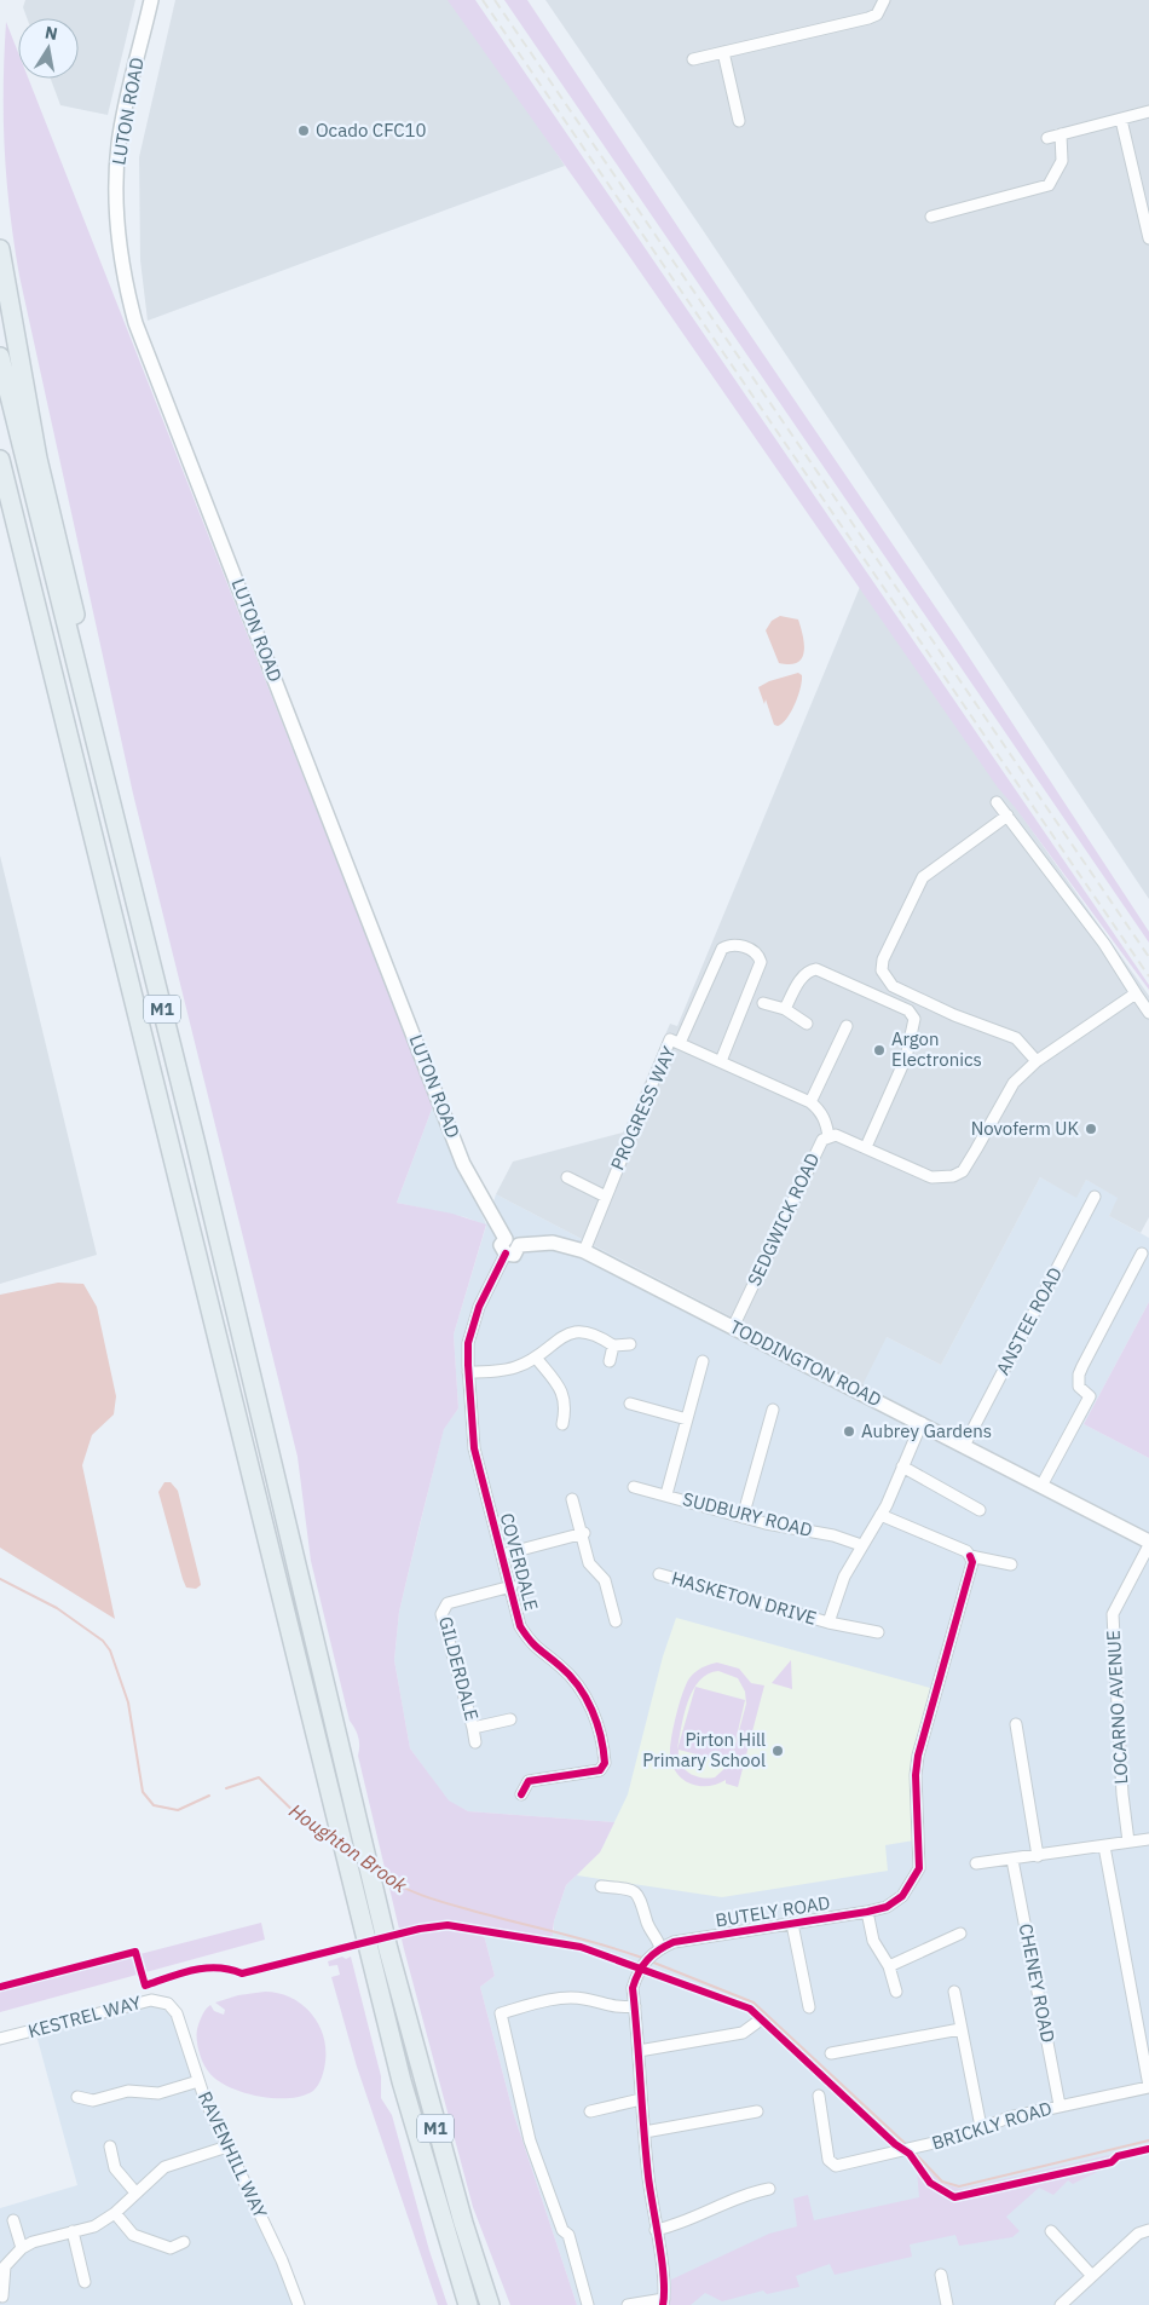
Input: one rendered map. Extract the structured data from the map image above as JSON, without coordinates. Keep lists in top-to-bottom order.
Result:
{
  "streets": {
    "highway": ["M1"],
    "main road": ["LUTON ROAD", "TODDINGTON ROAD"],
    "street": [
      "PROGRESS WAY",
      "SEDGWICK ROAD",
      "ANSTEE ROAD",
      "SUDBURY ROAD",
      "COVERDALE",
      "HASKETON DRIVE",
      "GILDERDALE",
      "LOCARNO AVENUE",
      "BUTELY ROAD",
      "CHENEY ROAD",
      "KESTREL WAY",
      "BRICKLY ROAD",
      "RAVENHILL WAY"
    ]
  },
  "crossings": [
    ["LUTON ROAD", "TODDINGTON ROAD"],
    ["LUTON ROAD", "COVERDALE"],
    ["PROGRESS WAY", "SEDGWICK ROAD"],
    ["PROGRESS WAY", "TODDINGTON ROAD"],
    ["SEDGWICK ROAD", "TODDINGTON ROAD"],
    ["ANSTEE ROAD", "TODDINGTON ROAD"],
    ["TODDINGTON ROAD", "COVERDALE"],
    ["TODDINGTON ROAD", "HASKETON DRIVE"],
    ["TODDINGTON ROAD", "LOCARNO AVENUE"],
    ["SUDBURY ROAD", "HASKETON DRIVE"],
    ["COVERDALE", "GILDERDALE"],
    ["CHENEY ROAD", "BRICKLY ROAD"],
    ["KESTREL WAY", "RAVENHILL WAY"]
  ],
  "water": ["Houghton Brook"],
  "places": [
    "Ocado CFC10",
    "Argon Electronics",
    "Novoferm UK",
    "Aubrey Gardens",
    "Pirton Hill Primary School"
  ],
  "north": "top"
}
